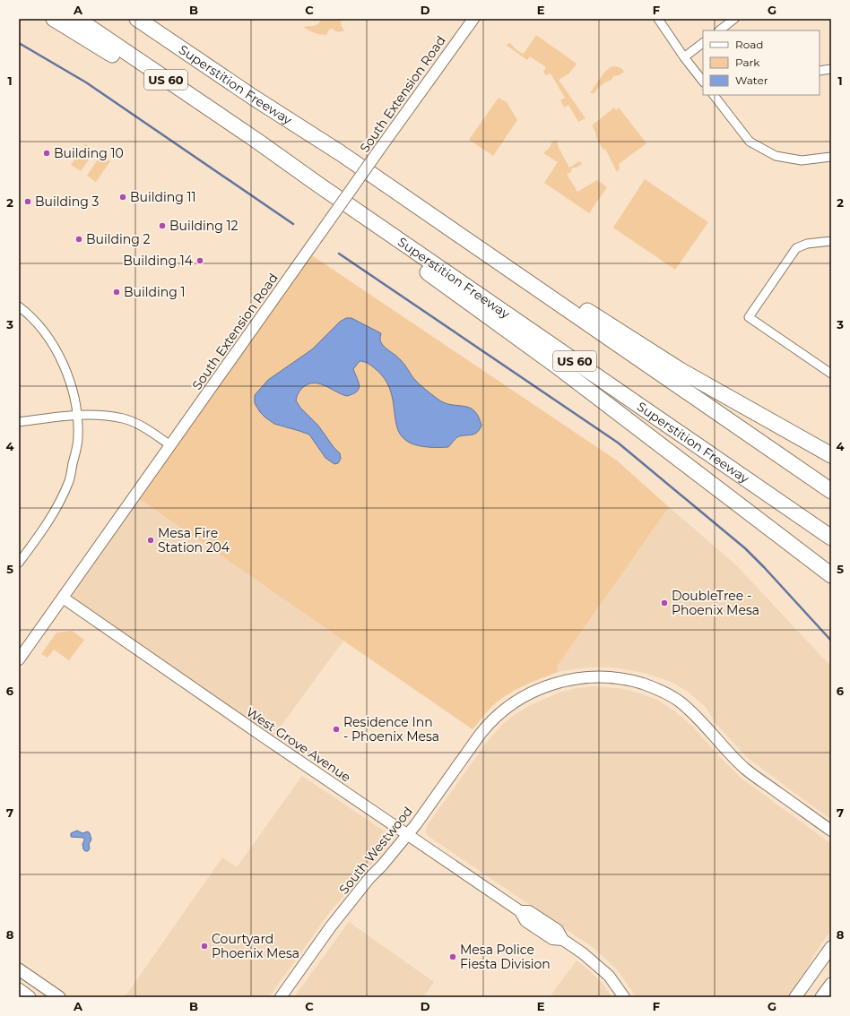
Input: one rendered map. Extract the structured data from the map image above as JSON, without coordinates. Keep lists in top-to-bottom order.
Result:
{
  "streets": {
    "highway": ["US 60", "Superstition Freeway"],
    "street": ["South Extension Road", "West Grove Avenue", "South Westwood"]
  },
  "crossings": [
    ["South Extension Road", "West Grove Avenue"],
    ["West Grove Avenue", "South Westwood"]
  ],
  "places": [
    "Building 10",
    "Building 11",
    "Building 3",
    "Building 12",
    "Building 2",
    "Building 14",
    "Building 1",
    "Mesa Fire Station 204",
    "DoubleTree - Phoenix Mesa",
    "Residence Inn - Phoenix Mesa",
    "Courtyard Phoenix Mesa",
    "Mesa Police Fiesta Division"
  ],
  "legend": ["Road", "Park", "Water"],
  "grid": {
    "columns": [
      "A",
      "B",
      "C",
      "D",
      "E",
      "F",
      "G"
    ],
    "rows": [
      "1",
      "2",
      "3",
      "4",
      "5",
      "6",
      "7",
      "8"
    ]
  }
}
